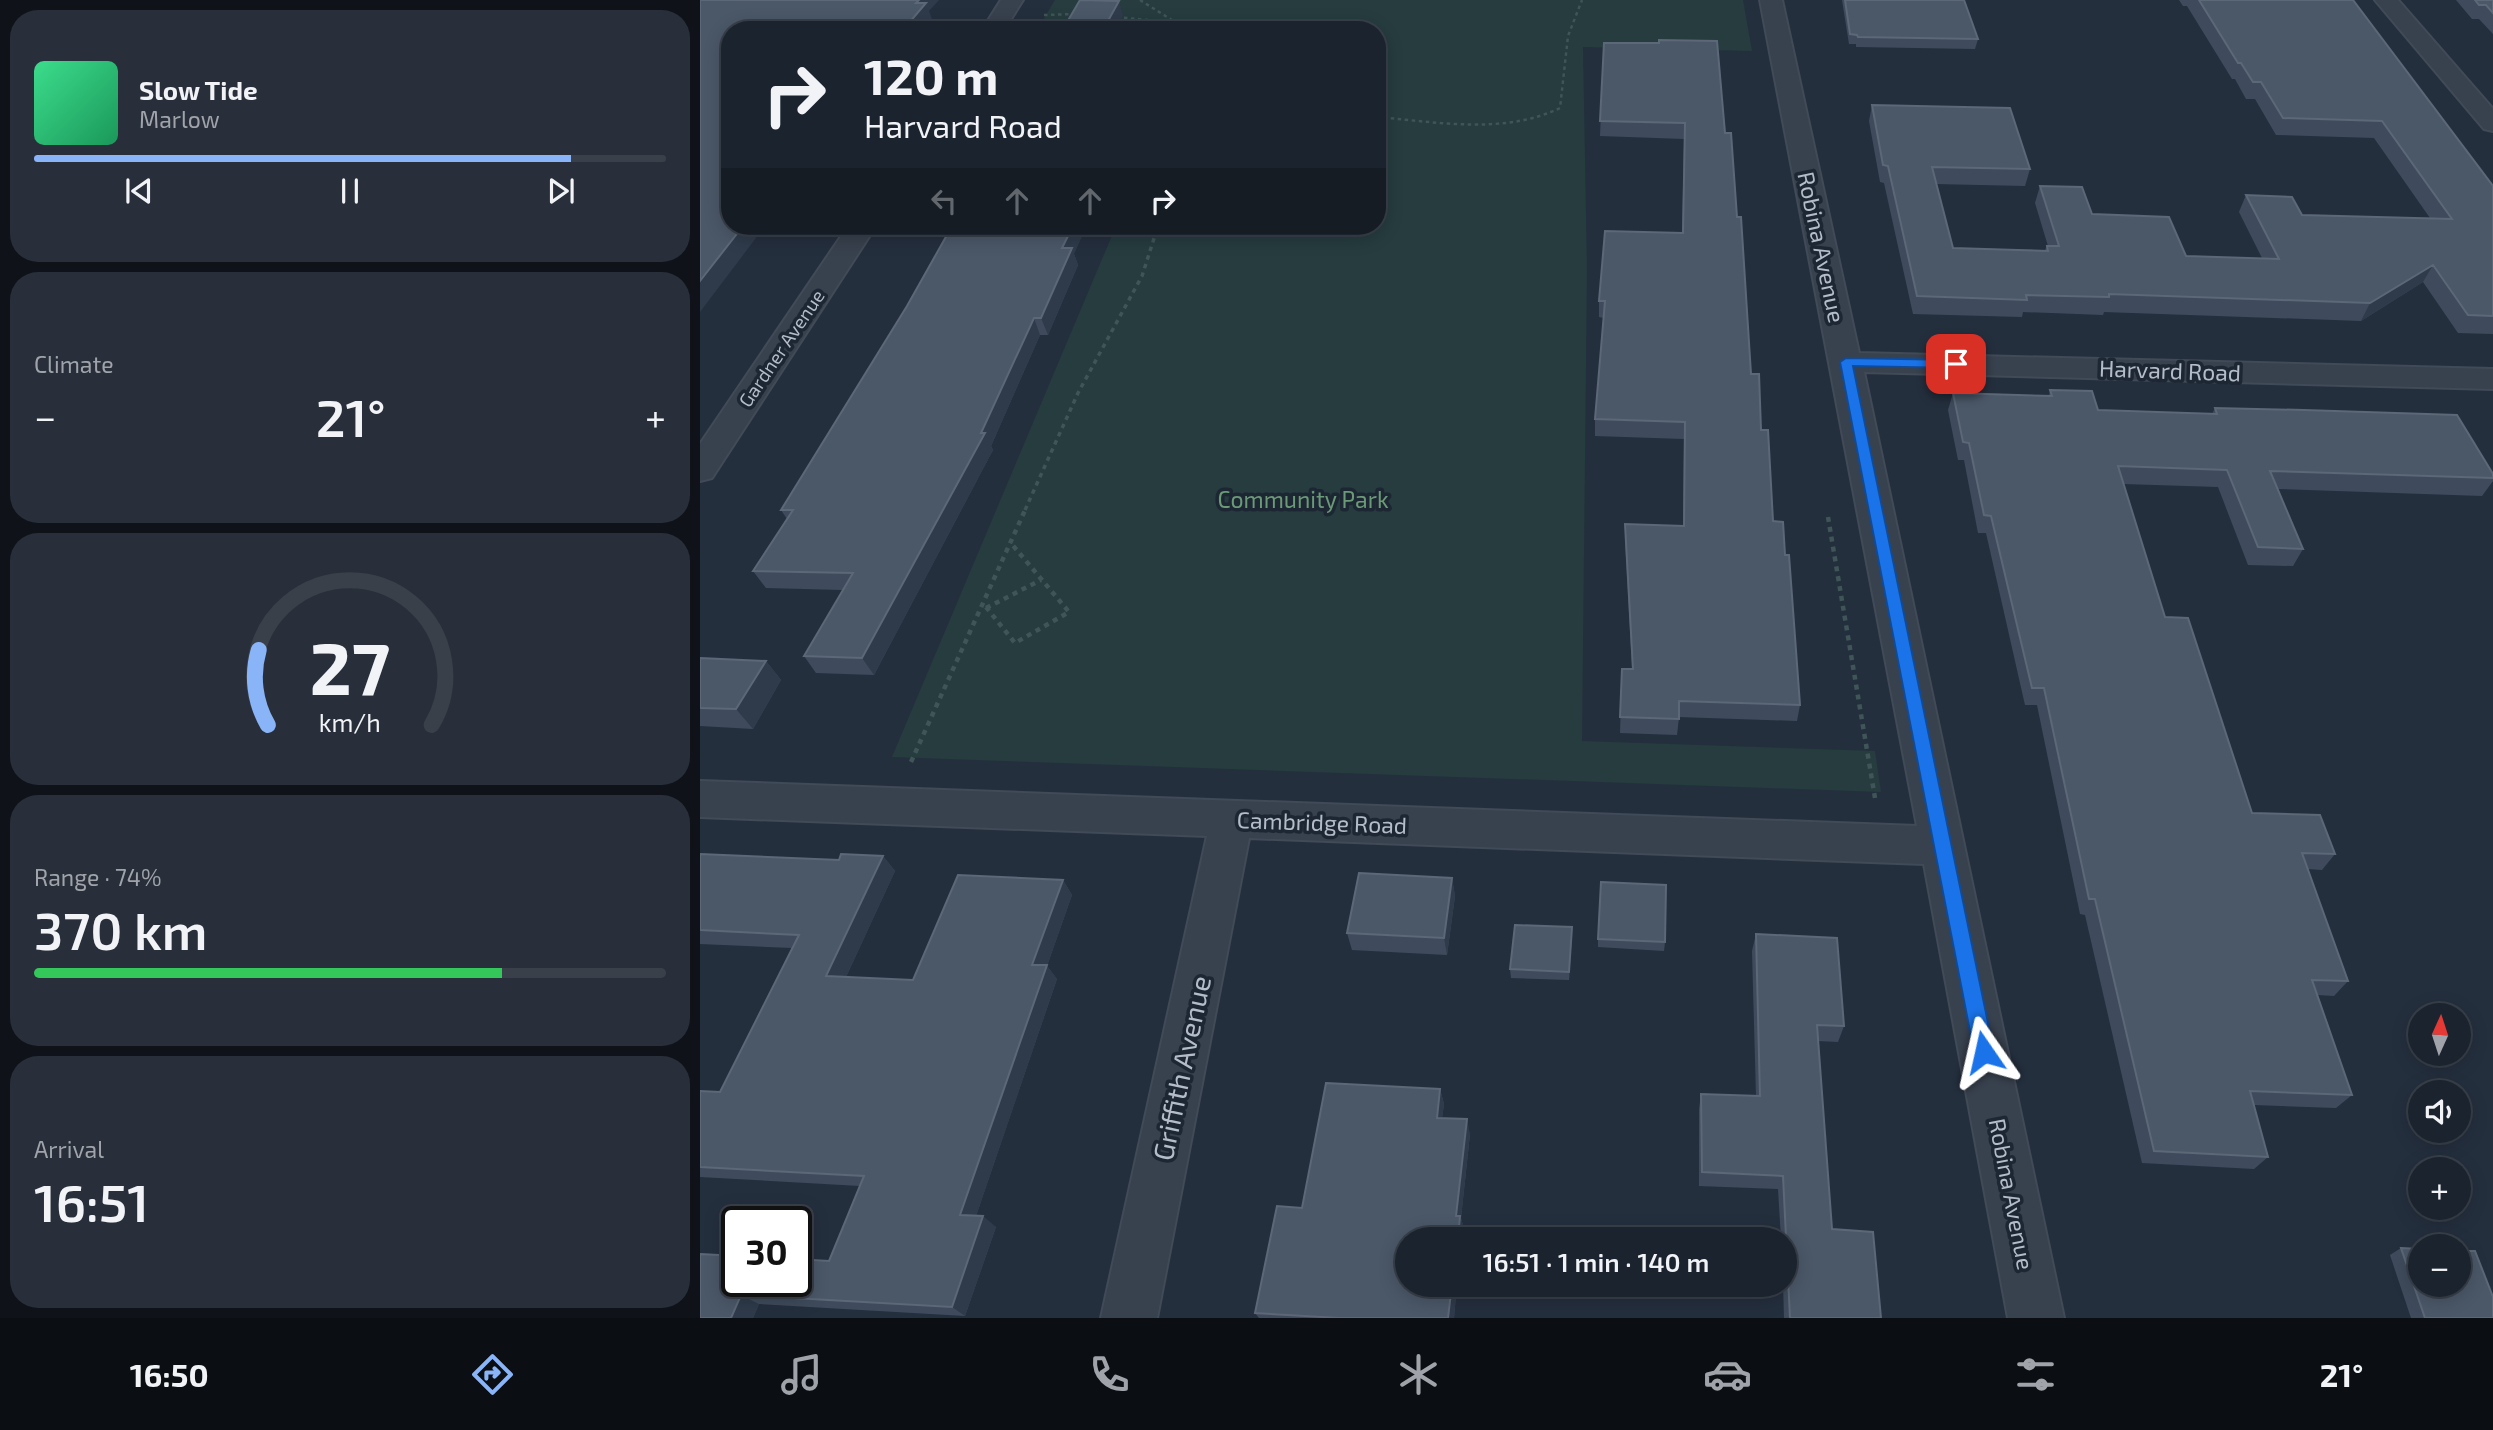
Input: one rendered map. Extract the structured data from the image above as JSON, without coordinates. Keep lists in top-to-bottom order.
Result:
{
  "streets": {
    "street": [
      "Robina Avenue",
      "Gardner Avenue",
      "Harvard Road",
      "Cambridge Road",
      "Griffith Avenue"
    ]
  },
  "crossings": [
    ["Robina Avenue", "Harvard Road"],
    ["Robina Avenue", "Cambridge Road"],
    ["Cambridge Road", "Griffith Avenue"]
  ],
  "parks": ["Community Park"],
  "north": "top",
  "page": {
    "turn": ["120 m", "Harvard Road"],
    "song": ["Slow Tide", "Marlow"],
    "tile": [
      "Climate",
      ["Range · 74%", "370 km"],
      ["Arrival", "16:51"]
    ],
    "heat": ["−", "21°", "+"],
    "map_buttons": ["+", "−"],
    "limit": "30",
    "trip": "16:51 · 1 min · 140 m",
    "tabs": ["16:50", "21°"],
    "gauge": ["27", "km/h"]
  }
}
